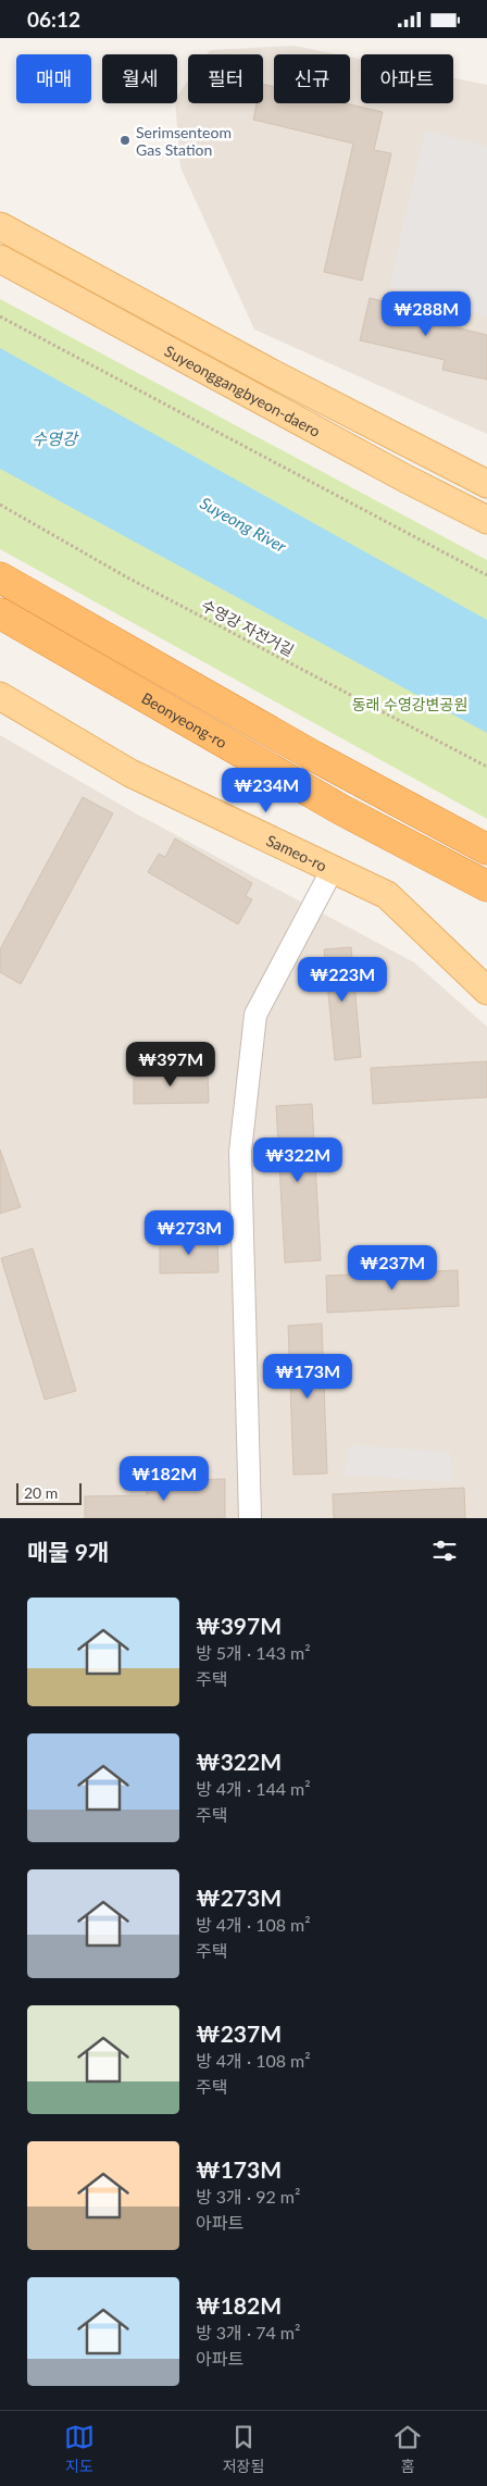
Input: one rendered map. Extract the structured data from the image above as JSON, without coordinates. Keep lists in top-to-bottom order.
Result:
{
  "streets": {
    "highway": ["Beonyeong-ro"],
    "main road": ["Suyeonggangbyeon-daero", "Sameo-ro"],
    "path": ["수영강 자전거길"]
  },
  "water": ["수영강", "Suyeong River"],
  "parks": ["동래 수영강변공원"],
  "places": ["Serimsenteom Gas Station"],
  "scale_bar": "20 m",
  "page": {
    "status": "06:12",
    "chip": [
      "매매",
      "월세",
      "필터",
      "신규",
      "아파트"
    ],
    "price": [
      "₩288M",
      "₩234M",
      "₩223M",
      "₩397M",
      "₩322M",
      "₩273M",
      "₩237M",
      "₩173M",
      "₩182M"
    ],
    "scale": "20 m",
    "heading": "매물 9개",
    "list": [
      {
        "name": "₩397M",
        "note": "방 5개 · 143 m² · 주택"
      },
      {
        "name": "₩322M",
        "note": "방 4개 · 144 m² · 주택"
      },
      {
        "name": "₩273M",
        "note": "방 4개 · 108 m² · 주택"
      },
      {
        "name": "₩237M",
        "note": "방 4개 · 108 m² · 주택"
      },
      {
        "name": "₩173M",
        "note": "방 3개 · 92 m² · 아파트"
      },
      {
        "name": "₩182M",
        "note": "방 3개 · 74 m² · 아파트"
      }
    ],
    "tabs": ["지도", "저장됨", "홈"]
  }
}
